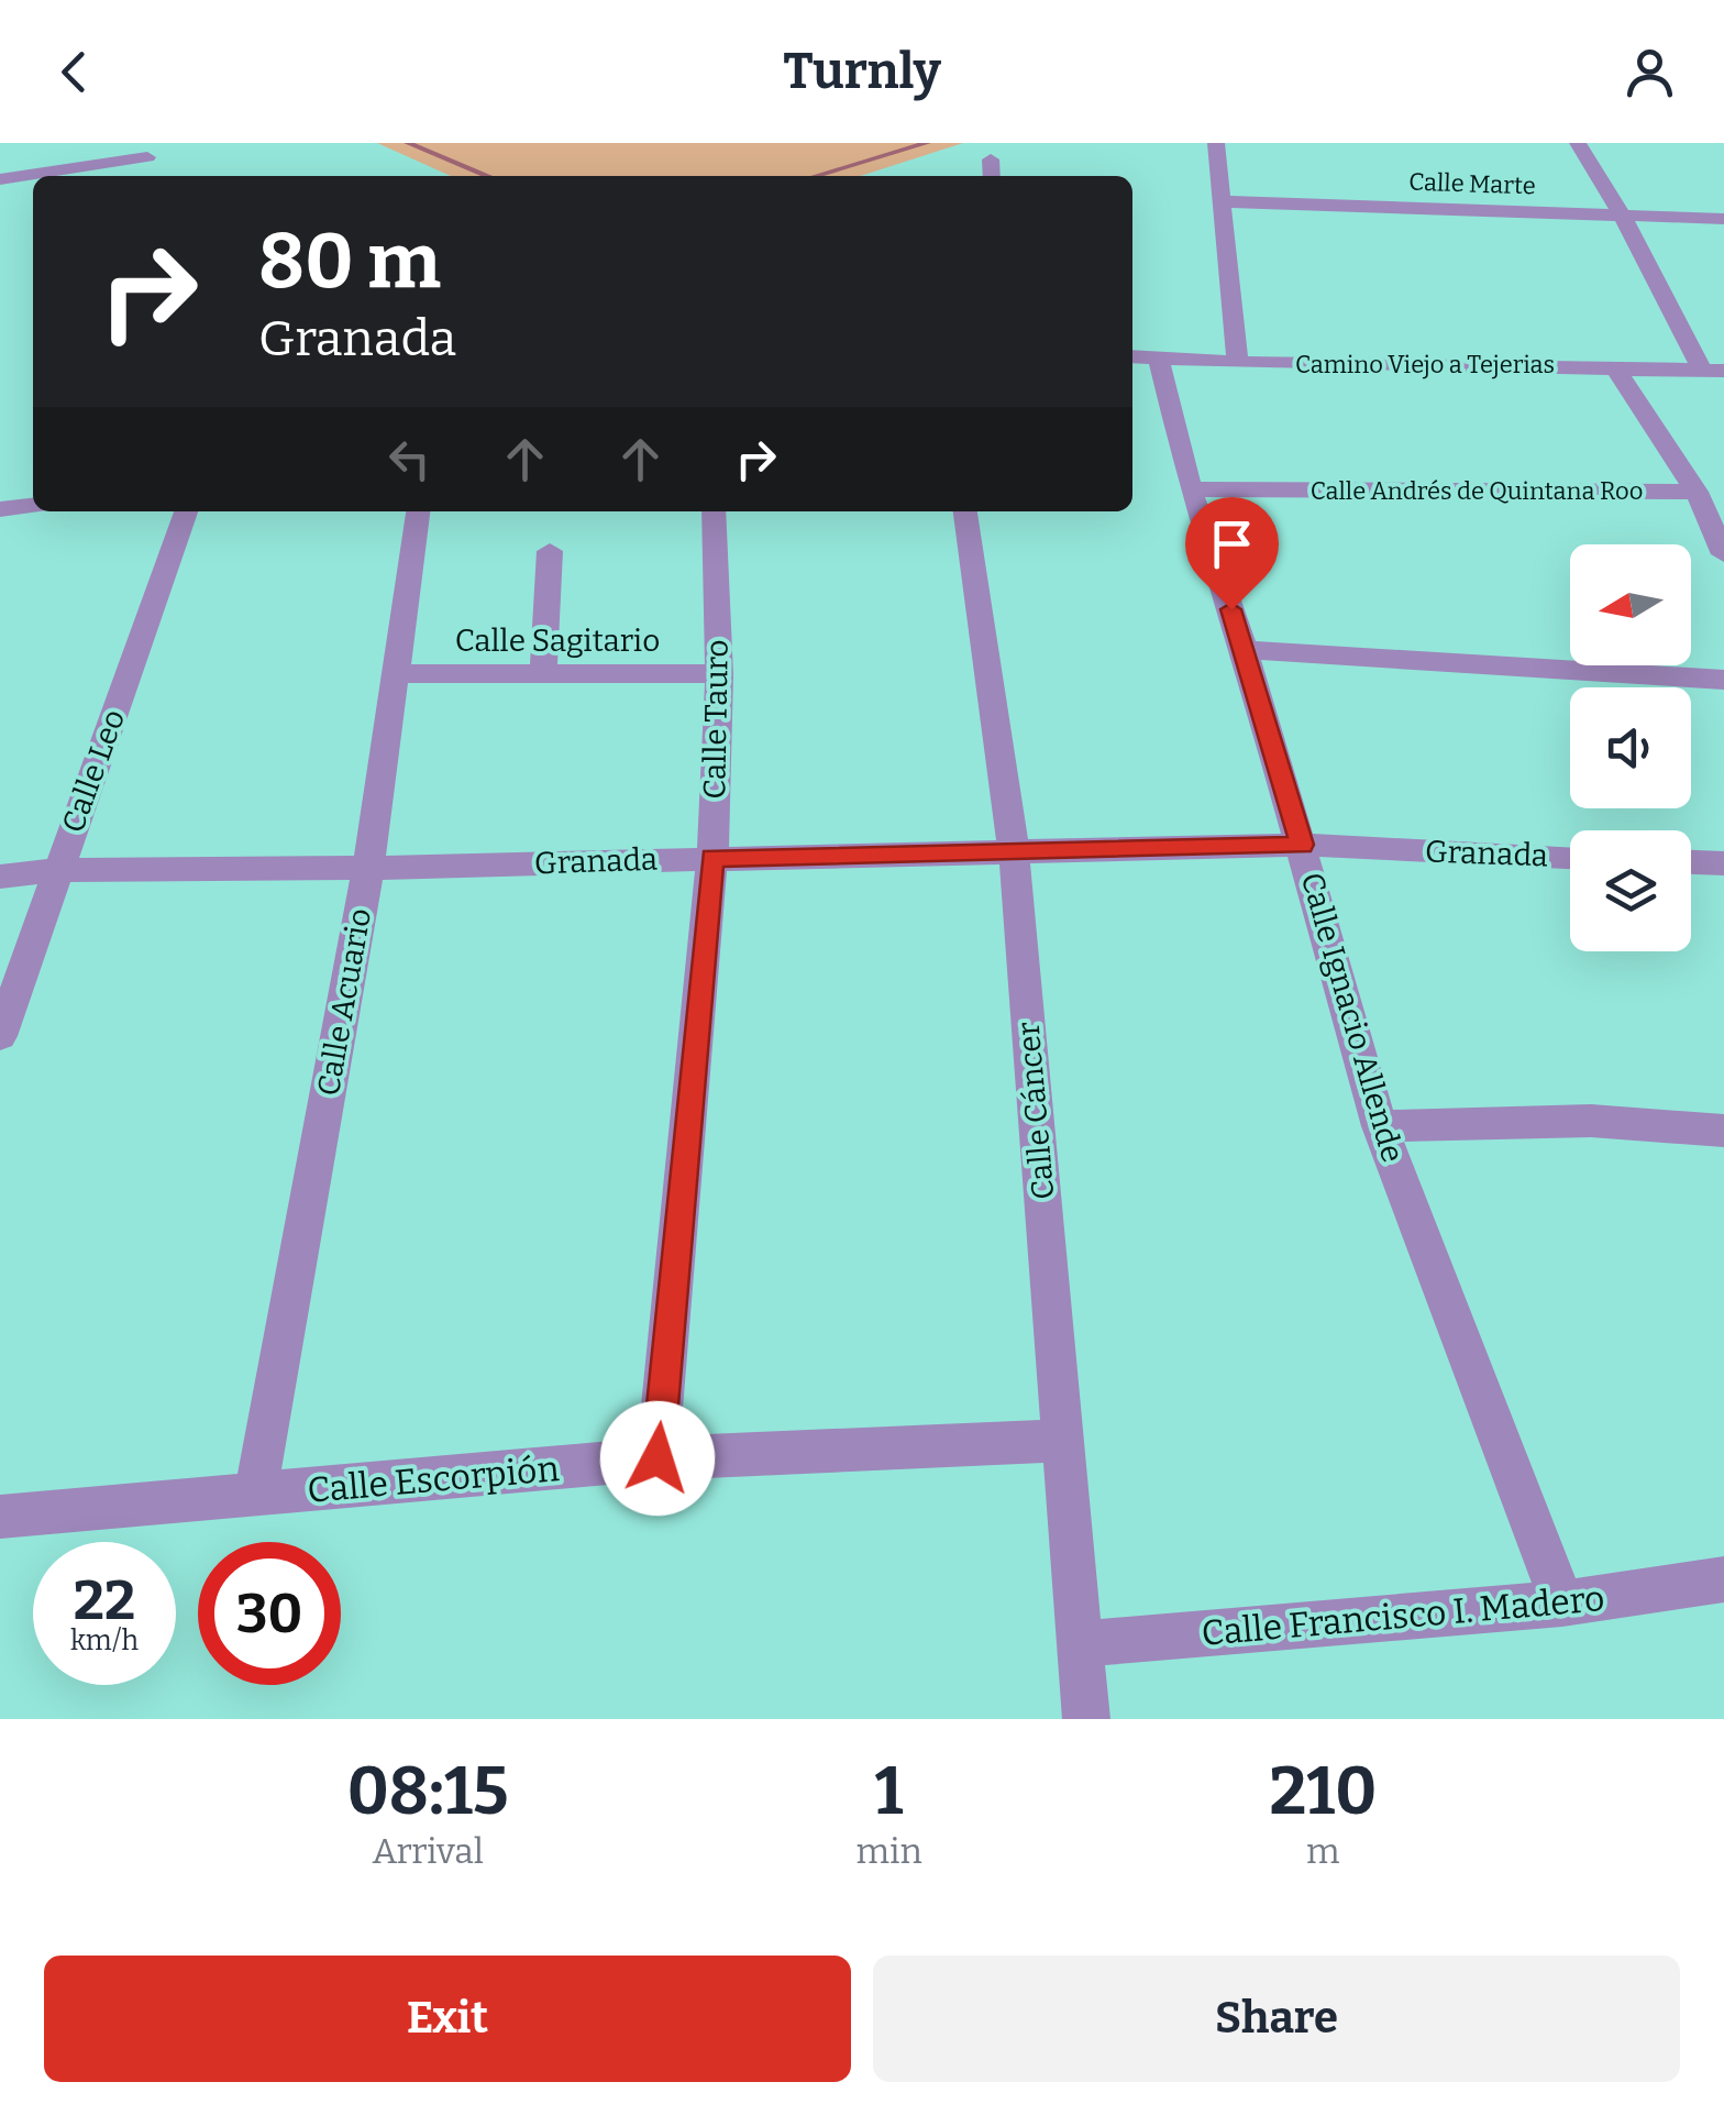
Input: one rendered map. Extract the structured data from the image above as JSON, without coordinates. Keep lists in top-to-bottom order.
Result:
{
  "streets": {
    "street": [
      "Calle Marte",
      "Camino Viejo a Tejerias",
      "Calle Andrés de Quintana Roo",
      "Calle Sagitario",
      "Calle Tauro",
      "Calle Leo",
      "Granada",
      "Calle Acuario",
      "Calle Ignacio Allende",
      "Calle Cáncer",
      "Calle Escorpión",
      "Calle Francisco I. Madero"
    ]
  },
  "crossings": [
    ["Camino Viejo a Tejerias", "Calle Ignacio Allende"],
    ["Calle Andrés de Quintana Roo", "Calle Ignacio Allende"],
    ["Calle Sagitario", "Calle Tauro"],
    ["Calle Sagitario", "Calle Acuario"],
    ["Calle Tauro", "Granada"],
    ["Calle Tauro", "Calle Escorpión"],
    ["Calle Leo", "Granada"],
    ["Granada", "Calle Acuario"],
    ["Granada", "Calle Ignacio Allende"],
    ["Granada", "Calle Cáncer"],
    ["Calle Acuario", "Calle Escorpión"],
    ["Calle Ignacio Allende", "Calle Francisco I. Madero"],
    ["Calle Cáncer", "Calle Escorpión"],
    ["Calle Cáncer", "Calle Francisco I. Madero"]
  ],
  "north": "left",
  "page": {
    "header": "Turnly",
    "turn": ["80 m", "Granada"],
    "speed": "22 km/h",
    "limit": "30",
    "eta": [
      "08:15",
      "Arrival",
      "1",
      "min",
      "210",
      "m"
    ],
    "buttons": ["Exit", "Share"]
  }
}
